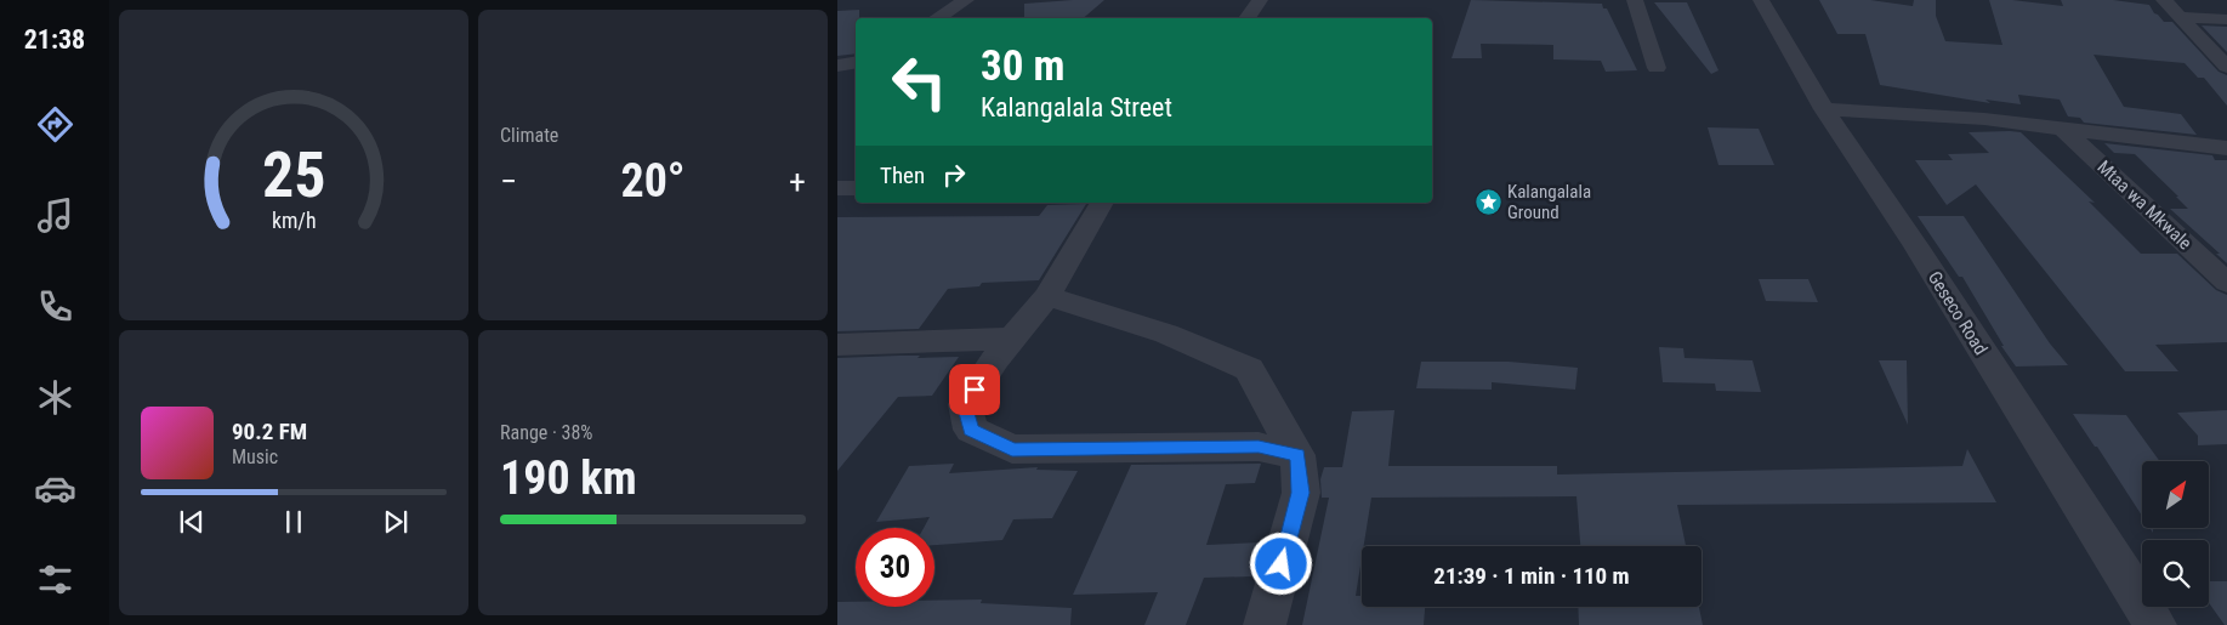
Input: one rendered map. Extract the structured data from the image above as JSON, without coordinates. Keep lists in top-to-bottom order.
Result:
{
  "streets": {
    "street": ["Mtaa wa Mkwale", "Geseco Road"]
  },
  "places": {
    "place": ["Kalangalala Ground"]
  },
  "north": "top right",
  "page": {
    "tabs": "21:38",
    "tile": [
      "Climate",
      ["Range · 38%", "190 km"]
    ],
    "turn": ["30 m", "Kalangalala Street"],
    "then": "Then",
    "heat": ["−", "20°", "+"],
    "song": ["90.2 FM", "Music"],
    "limit": "30",
    "trip": "21:39 · 1 min · 110 m",
    "gauge": ["25", "km/h"]
  }
}
